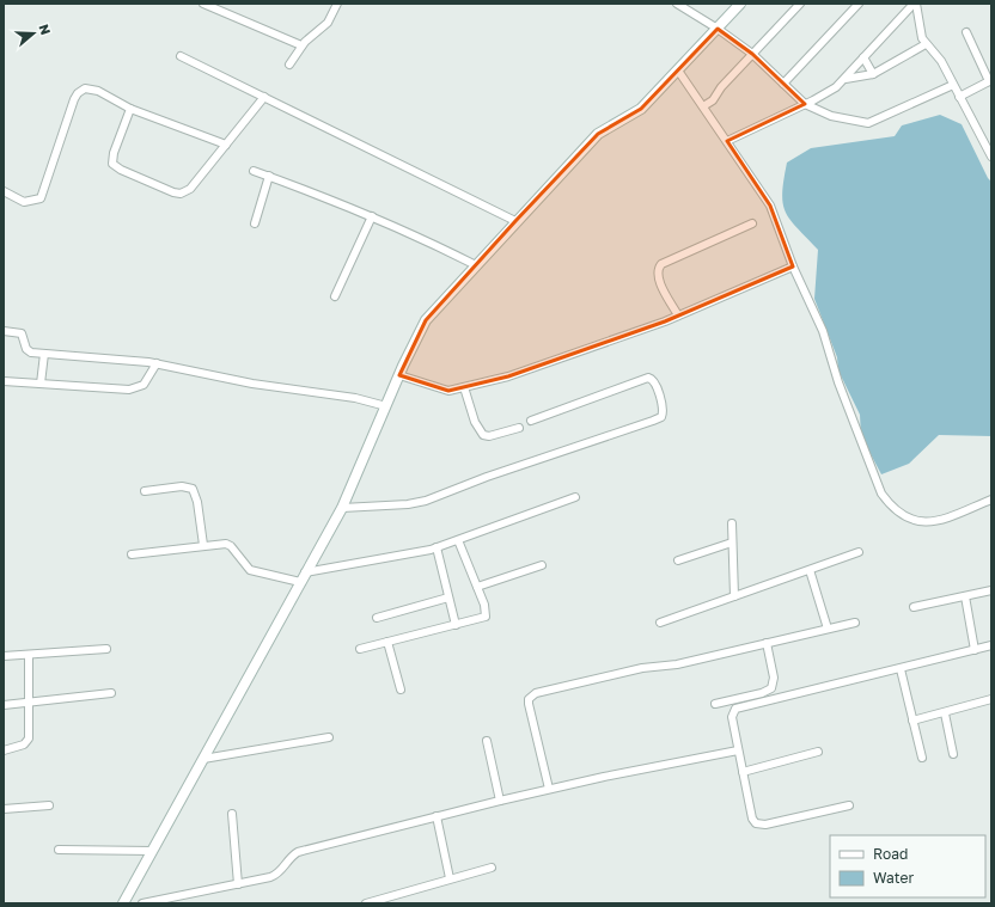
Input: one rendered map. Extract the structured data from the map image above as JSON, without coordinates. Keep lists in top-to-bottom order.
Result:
{
  "legend": ["Road", "Water"],
  "north": "right"
}
